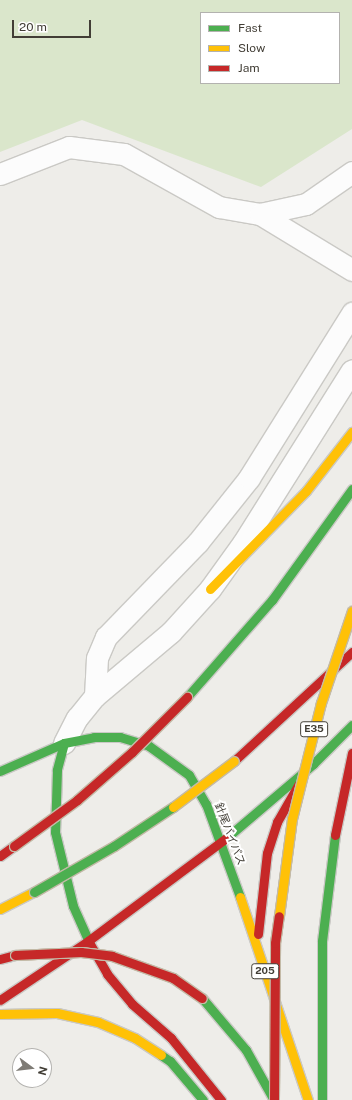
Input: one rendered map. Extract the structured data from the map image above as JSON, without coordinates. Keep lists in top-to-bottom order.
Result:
{
  "streets": {
    "highway": ["E35", "針尾バイパス", "205"]
  },
  "legend": ["Fast", "Slow", "Jam"],
  "scale_bar": "20 m",
  "north": "right"
}
